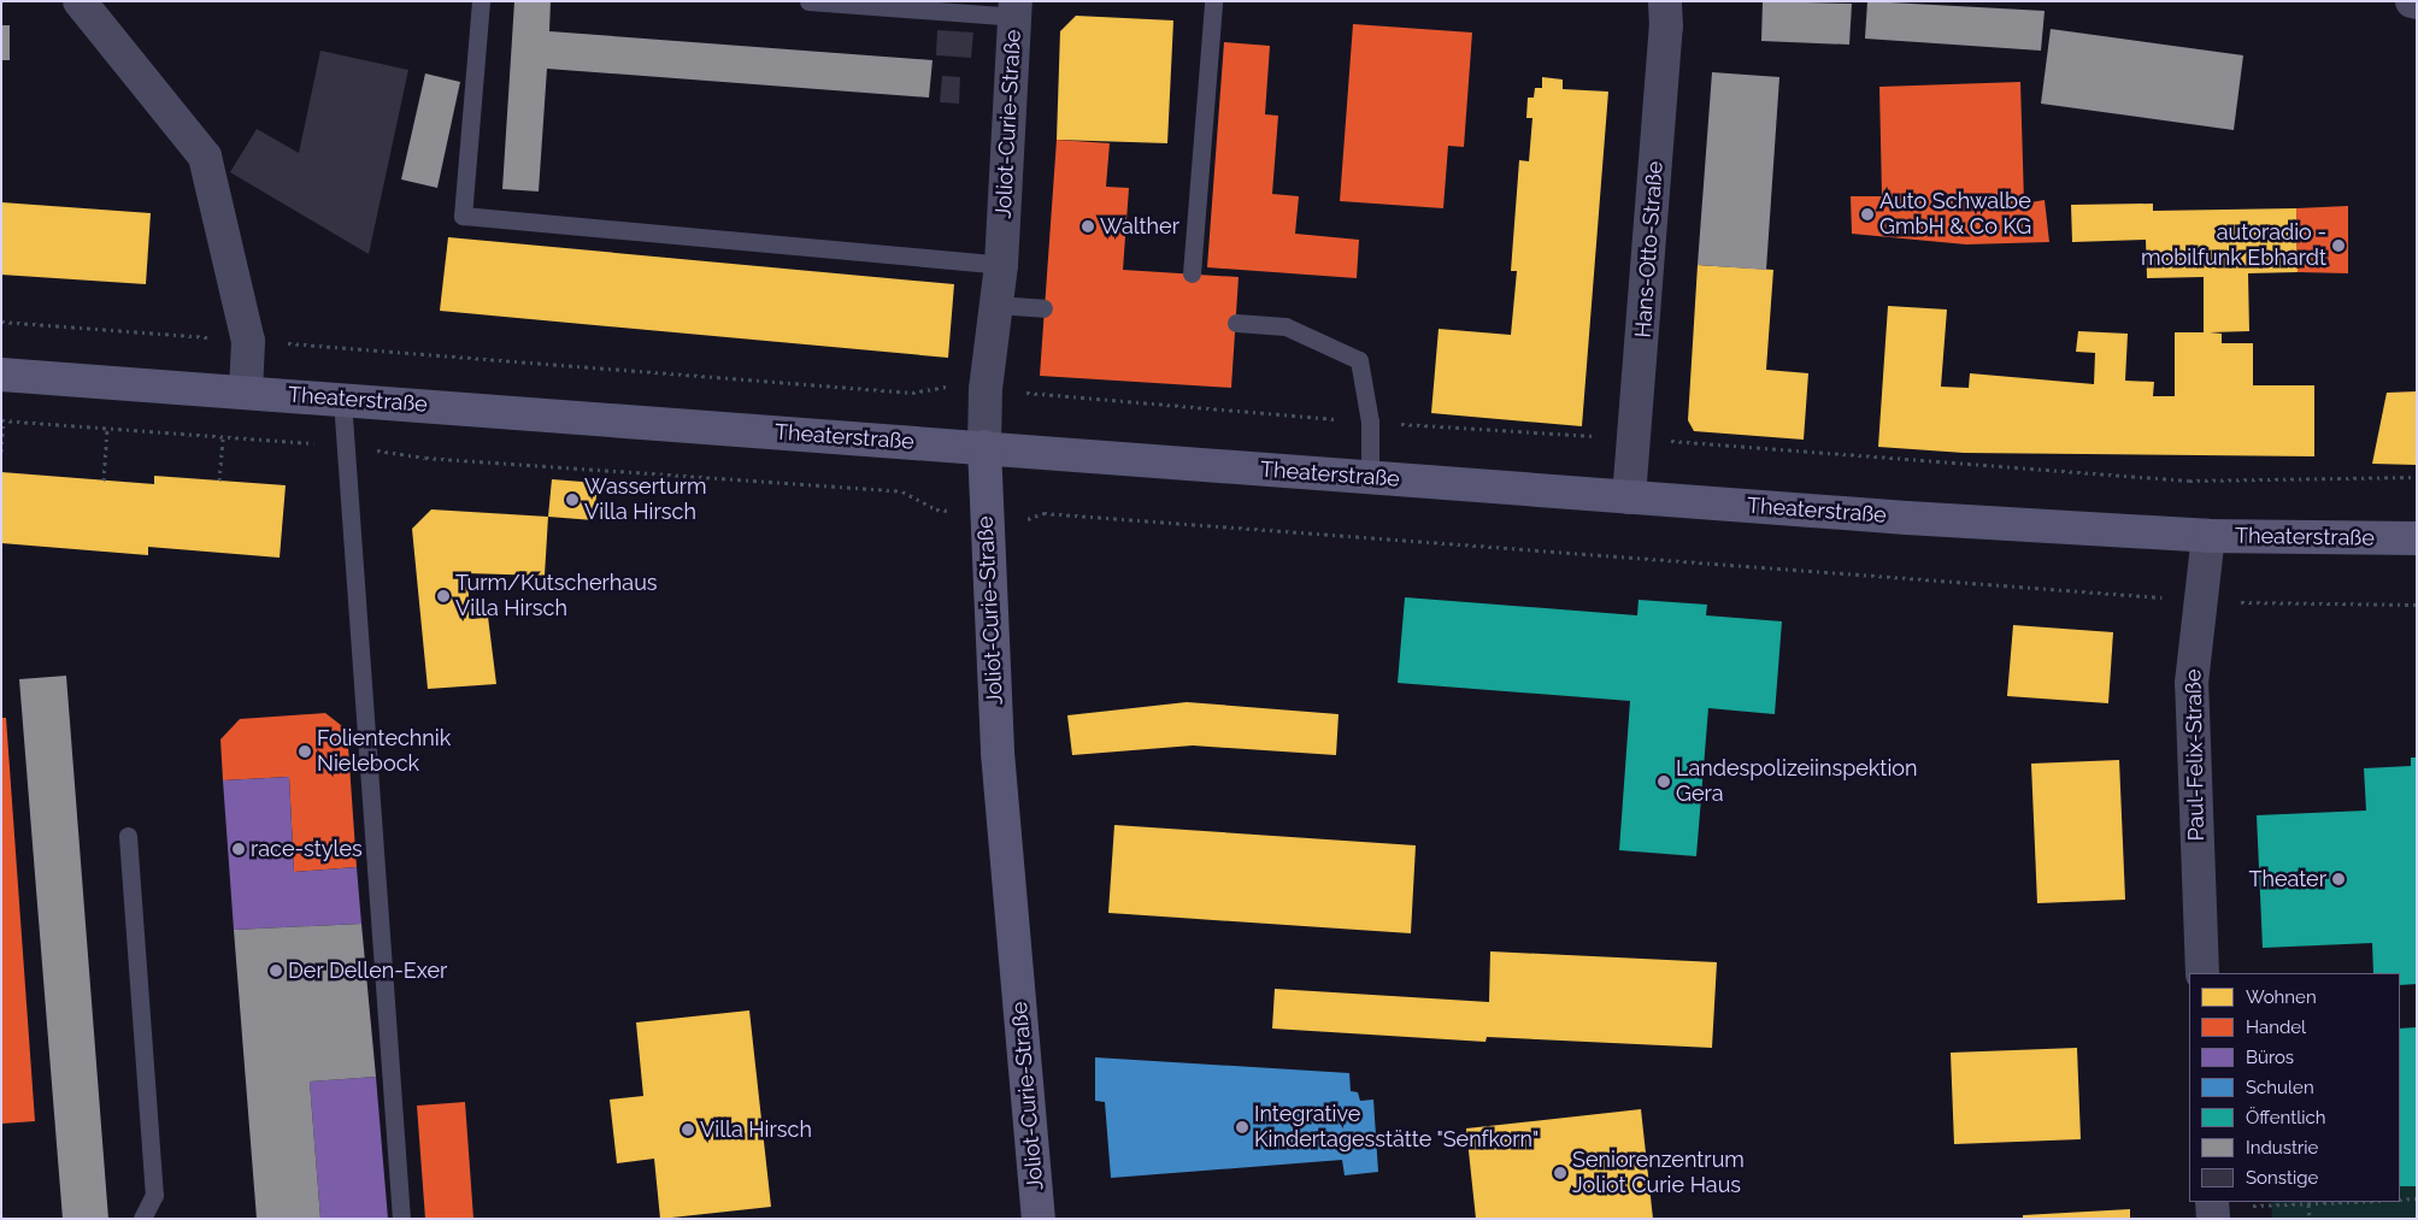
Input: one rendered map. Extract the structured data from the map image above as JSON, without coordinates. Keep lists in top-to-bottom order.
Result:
{
  "streets": {
    "main road": ["Joliot-Curie-Straße", "Theaterstraße"],
    "street": ["Hans-Otto-Straße", "Paul-Felix-Straße"]
  },
  "crossings": [
    ["Joliot-Curie-Straße", "Theaterstraße"],
    ["Hans-Otto-Straße", "Theaterstraße"],
    ["Theaterstraße", "Paul-Felix-Straße"]
  ],
  "places": [
    "Auto Schwalbe GmbH & Co KG",
    "Walther",
    "autoradio - mobilfunk Ebhardt",
    "Wasserturm Villa Hirsch",
    "Turm/Kutscherhaus Villa Hirsch",
    "Folientechnik Nielebock",
    "Landespolizeiinspektion Gera",
    "race-styles",
    "Theater",
    "Der Dellen-Exer",
    "Integrative Kindertagesstätte \"Senfkorn\"",
    "Villa Hirsch",
    "Seniorenzentrum Joliot Curie Haus"
  ],
  "legend": [
    "Wohnen",
    "Handel",
    "Büros",
    "Schulen",
    "Öffentlich",
    "Industrie",
    "Sonstige"
  ]
}
